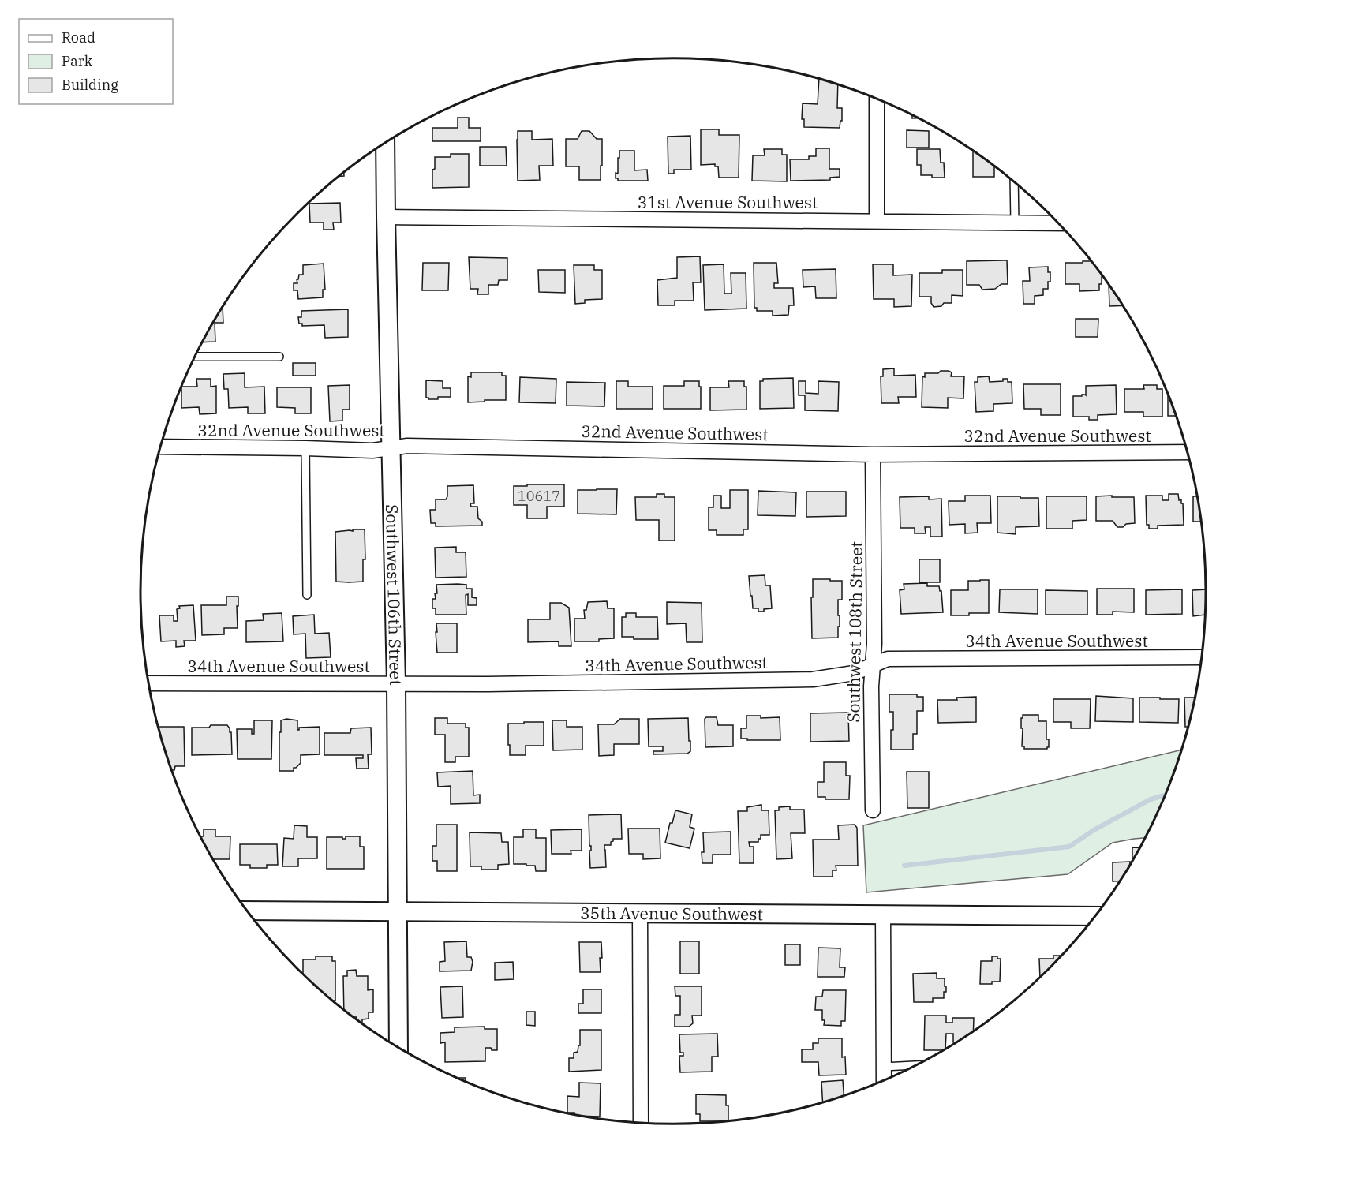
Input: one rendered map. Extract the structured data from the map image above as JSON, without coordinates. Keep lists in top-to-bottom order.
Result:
{
  "streets": {
    "street": [
      "31st Avenue Southwest",
      "32nd Avenue Southwest",
      "Southwest 106th Street",
      "Southwest 108th Street",
      "34th Avenue Southwest",
      "35th Avenue Southwest"
    ]
  },
  "crossings": [
    ["31st Avenue Southwest", "Southwest 106th Street"],
    ["32nd Avenue Southwest", "Southwest 106th Street"],
    ["32nd Avenue Southwest", "Southwest 108th Street"],
    ["Southwest 106th Street", "34th Avenue Southwest"],
    ["Southwest 106th Street", "35th Avenue Southwest"],
    ["Southwest 108th Street", "34th Avenue Southwest"]
  ],
  "house_numbers": ["10617"],
  "legend": ["Road", "Park", "Building"]
}
